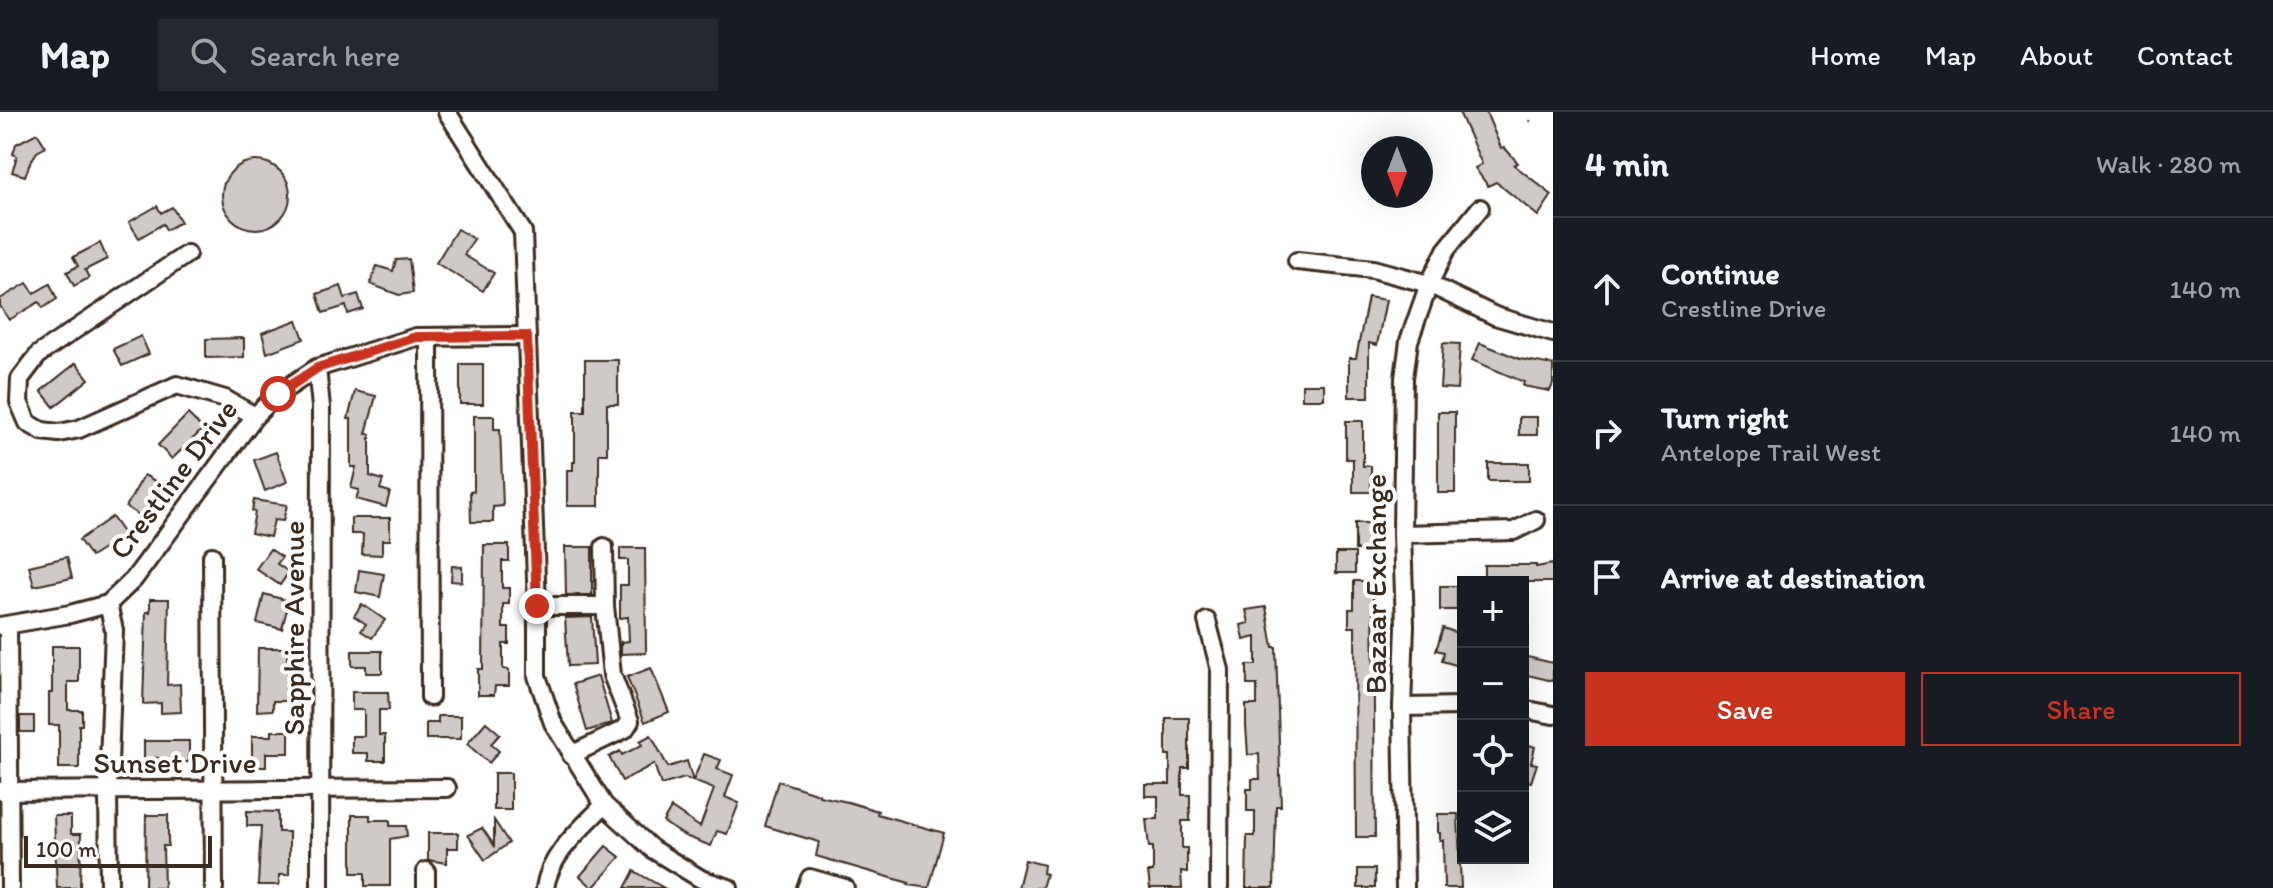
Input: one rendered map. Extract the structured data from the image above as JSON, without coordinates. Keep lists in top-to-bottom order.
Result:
{
  "streets": {
    "street": [
      "Crestline Drive",
      "Bazaar Exchange",
      "Sapphire Avenue",
      "Sunset Drive"
    ]
  },
  "crossings": [
    ["Crestline Drive", "Sapphire Avenue"],
    ["Sapphire Avenue", "Sunset Drive"]
  ],
  "scale_bar": "100 m",
  "north": "bottom",
  "page": {
    "header": "Map",
    "search": "Search here",
    "nav": [
      "Home",
      "Map",
      "About",
      "Contact"
    ],
    "heading": ["4 min", "Walk · 280 m"],
    "list": [
      ["Continue", "Crestline Drive", "140 m"],
      ["Turn right", "Antelope Trail West", "140 m"],
      "Arrive at destination"
    ],
    "map_buttons": ["+", "−"],
    "buttons": ["Save", "Share"],
    "scale": "100 m"
  }
}
